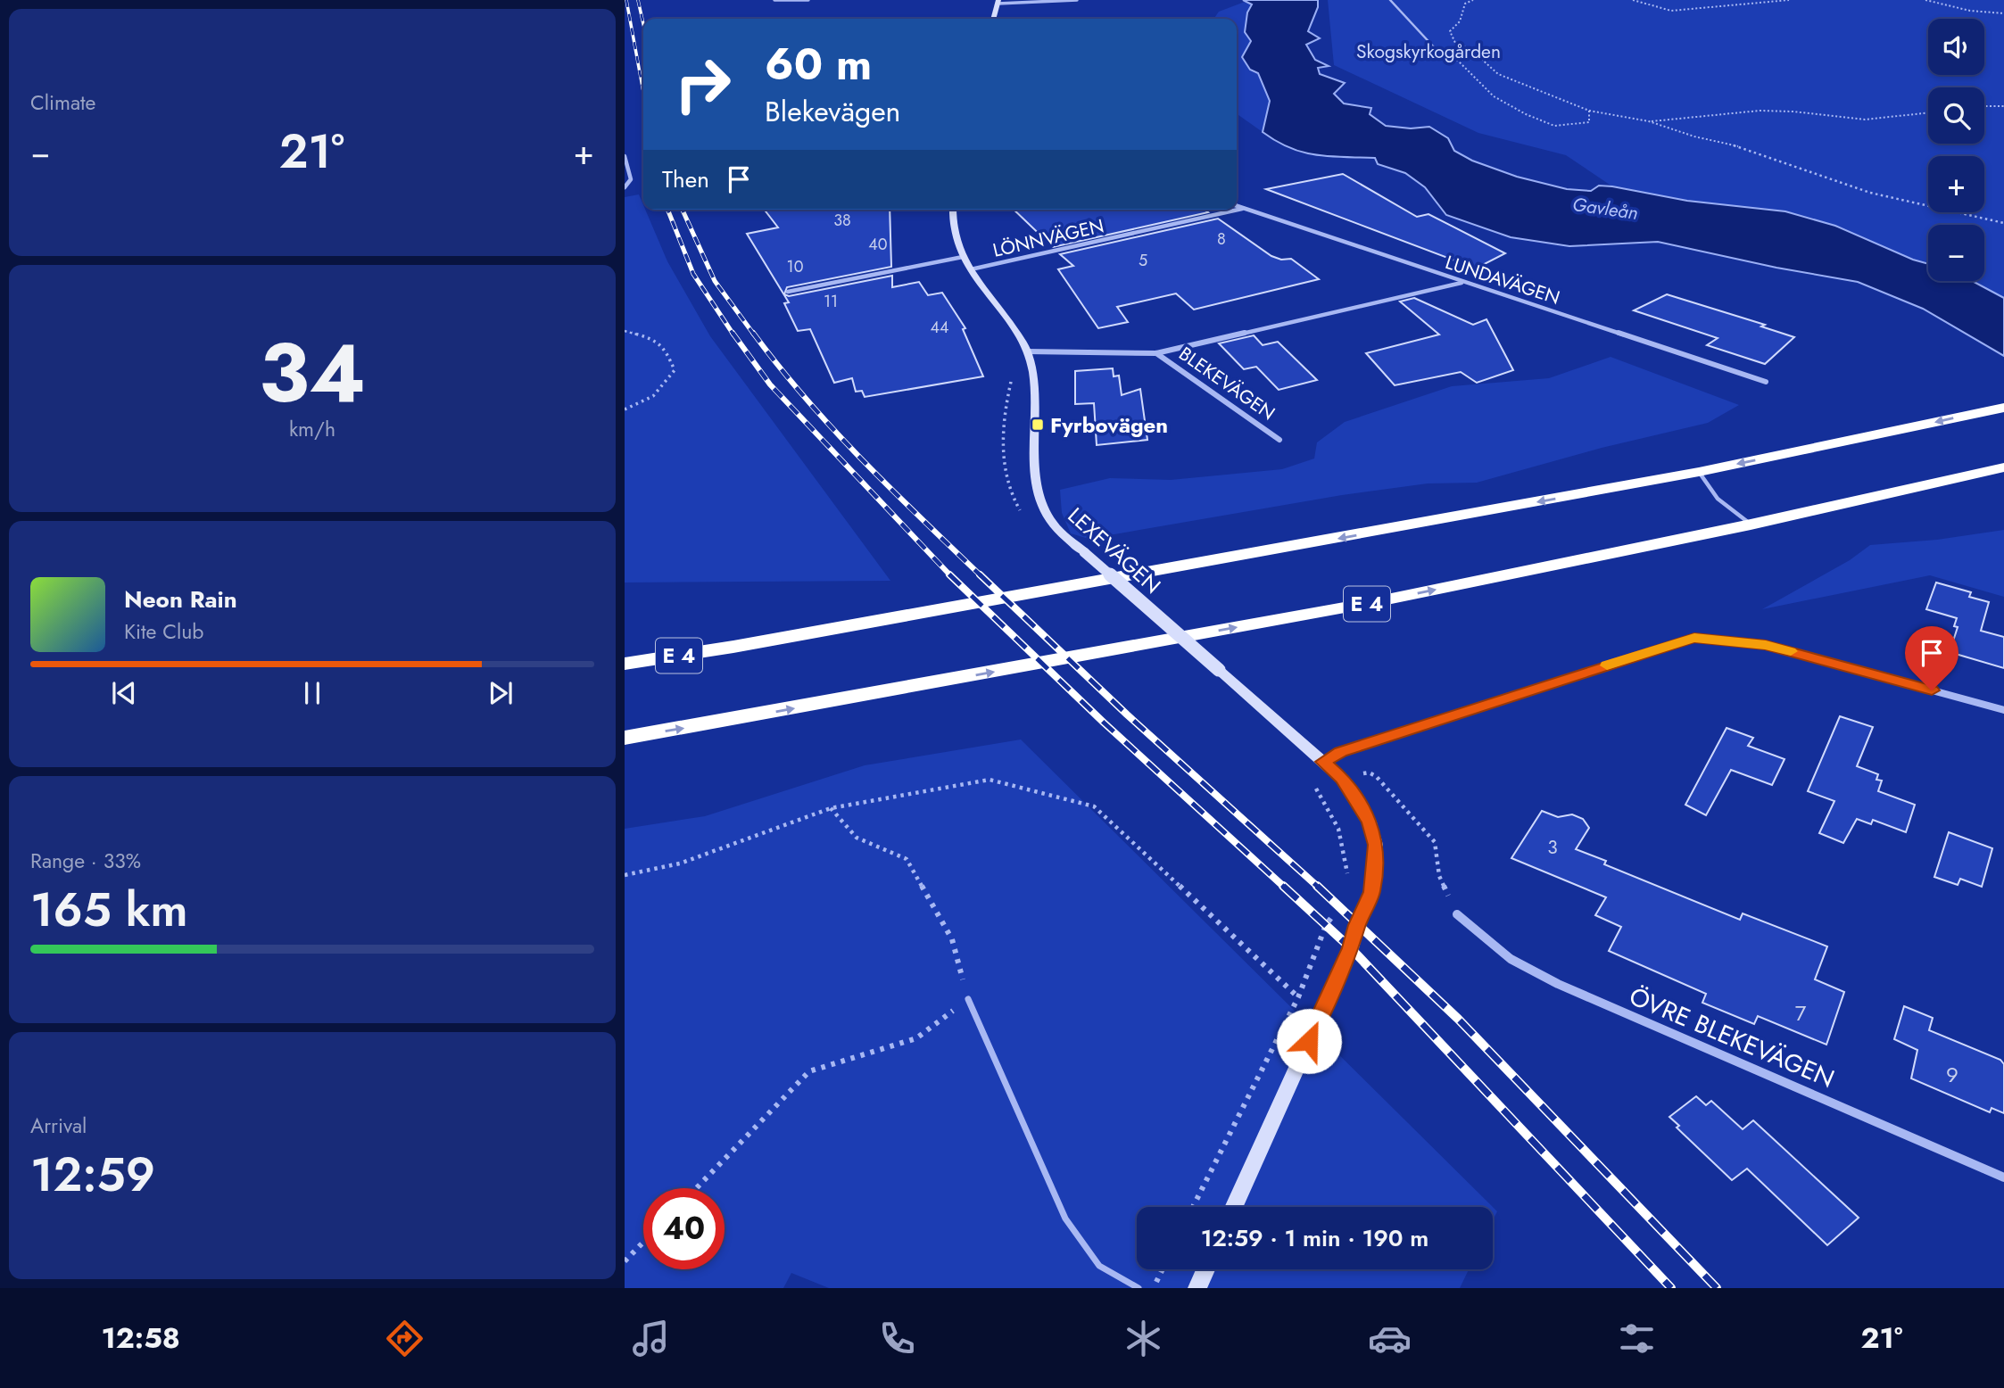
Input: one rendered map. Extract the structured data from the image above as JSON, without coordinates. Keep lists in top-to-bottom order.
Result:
{
  "streets": {
    "highway": ["E 4"],
    "street": [
      "LÖNNVÄGEN",
      "LUNDAVÄGEN",
      "BLEKEVÄGEN",
      "LEXEVÄGEN",
      "ÖVRE BLEKEVÄGEN"
    ]
  },
  "crossings": [
    ["LÖNNVÄGEN", "LUNDAVÄGEN"],
    ["LÖNNVÄGEN", "LEXEVÄGEN"]
  ],
  "water": ["Gavleån"],
  "parks": ["Skogskyrkogården"],
  "places": {
    "transit": ["Fyrbovägen"]
  },
  "house_numbers": [
    "38",
    "8",
    "40",
    "5",
    "10",
    "11",
    "44",
    "3",
    "7",
    "9"
  ],
  "page": {
    "tile": [
      "Climate",
      ["34", "km/h"],
      ["Range · 33%", "165 km"],
      ["Arrival", "12:59"]
    ],
    "map_buttons": ["+", "−"],
    "turn": ["60 m", "Blekevägen"],
    "heat": ["−", "21°", "+"],
    "then": "Then",
    "song": ["Neon Rain", "Kite Club"],
    "limit": "40",
    "trip": "12:59 · 1 min · 190 m",
    "tabs": ["12:58", "21°"]
  }
}
